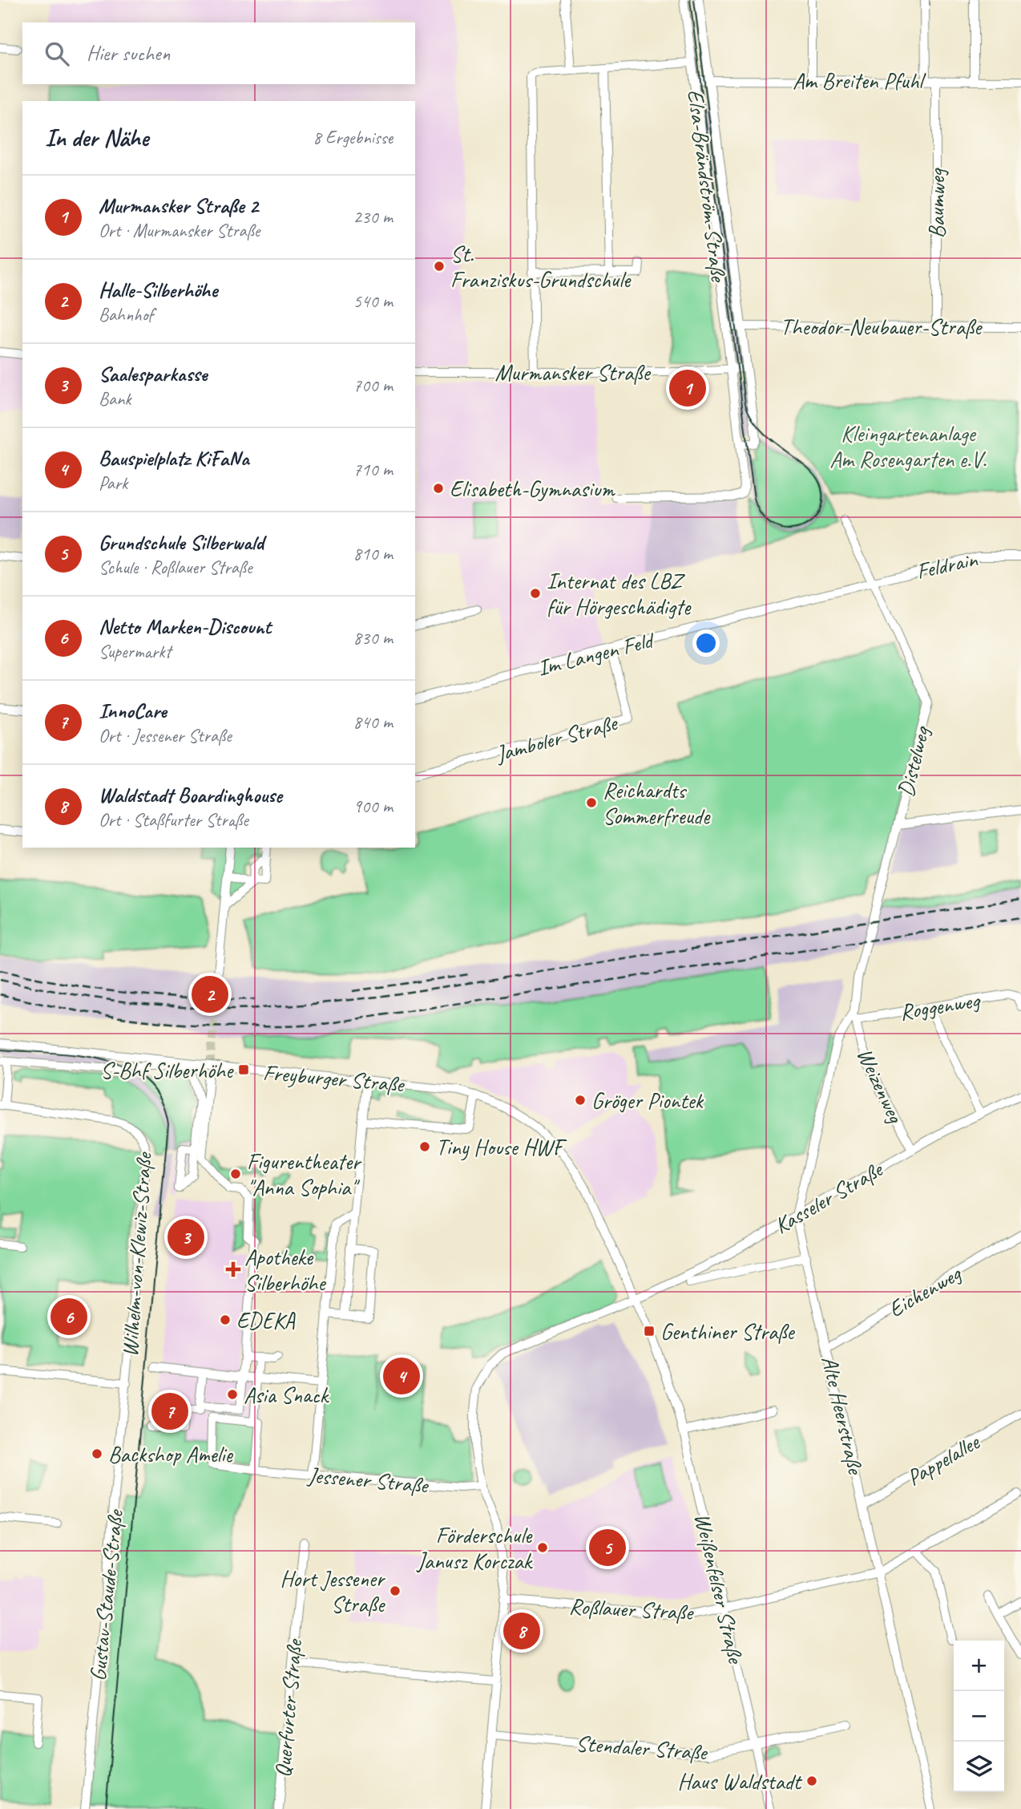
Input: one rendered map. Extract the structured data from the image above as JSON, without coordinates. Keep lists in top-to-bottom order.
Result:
{
  "streets": {
    "street": [
      "Am Breiten Pfuhl",
      "Elsa-Brändström-Straße",
      "Baumweg",
      "Theodor-Neubauer-Straße",
      "Murmansker Straße",
      "Feldrain",
      "Im Langen Feld",
      "Jamboler Straße",
      "Distelweg",
      "Roggenweg",
      "Freyburger Straße",
      "Weizenweg",
      "Kasseler Straße",
      "Wilhelm-von-Klewiz-Straße",
      "Eichenweg",
      "Alte Heerstraße",
      "Pappelallee",
      "Jessener Straße",
      "Weißenfelser Straße",
      "Gustav-Staude-Straße",
      "Roßlauer Straße",
      "Querfurter Straße",
      "Stendaler Straße"
    ]
  },
  "crossings": [
    ["Am Breiten Pfuhl", "Elsa-Brändström-Straße"],
    ["Am Breiten Pfuhl", "Baumweg"],
    ["Elsa-Brändström-Straße", "Theodor-Neubauer-Straße"],
    ["Elsa-Brändström-Straße", "Murmansker Straße"],
    ["Baumweg", "Theodor-Neubauer-Straße"],
    ["Feldrain", "Im Langen Feld"],
    ["Feldrain", "Distelweg"],
    ["Im Langen Feld", "Jamboler Straße"],
    ["Im Langen Feld", "Distelweg"],
    ["Distelweg", "Roggenweg"],
    ["Distelweg", "Weizenweg"],
    ["Distelweg", "Alte Heerstraße"],
    ["Roggenweg", "Weizenweg"],
    ["Roggenweg", "Alte Heerstraße"],
    ["Freyburger Straße", "Kasseler Straße"],
    ["Freyburger Straße", "Weißenfelser Straße"],
    ["Weizenweg", "Kasseler Straße"],
    ["Weizenweg", "Alte Heerstraße"],
    ["Kasseler Straße", "Alte Heerstraße"],
    ["Kasseler Straße", "Weißenfelser Straße"],
    ["Wilhelm-von-Klewiz-Straße", "Gustav-Staude-Straße"],
    ["Eichenweg", "Alte Heerstraße"],
    ["Alte Heerstraße", "Pappelallee"],
    ["Alte Heerstraße", "Roßlauer Straße"],
    ["Weißenfelser Straße", "Roßlauer Straße"],
    ["Weißenfelser Straße", "Stendaler Straße"]
  ],
  "parks": ["Kleingartenanlage Am Rosengarten e.V."],
  "places": {
    "other": [
      "St. Franziskus-Grundschule",
      "Elisabeth-Gymnasium",
      "Internat des LBZ für Hörgeschädigte",
      "Reichardts Sommerfreude",
      "Gröger Piontek",
      "Tiny House HWF",
      "Figurentheater \"Anna Sophia\"",
      "EDEKA",
      "Asia Snack",
      "Backshop Amelie",
      "Förderschule Janusz Korczak",
      "Hort Jessener Straße",
      "Haus Waldstadt"
    ],
    "transit": ["S-Bhf Silberhöhe", "Genthiner Straße"],
    "health": ["Apotheke Silberhöhe"]
  },
  "page": {
    "search": "Hier suchen",
    "heading": ["In der Nähe", "8 Ergebnisse"],
    "list": [
      {
        "mark": "1",
        "name": "Murmansker Straße 2",
        "note": "Ort · Murmansker Straße",
        "value": "230 m"
      },
      {
        "mark": "2",
        "name": "Halle-Silberhöhe",
        "note": "Bahnhof",
        "value": "540 m"
      },
      {
        "mark": "3",
        "name": "Saalesparkasse",
        "note": "Bank",
        "value": "700 m"
      },
      {
        "mark": "4",
        "name": "Bauspielplatz KiFaNa",
        "note": "Park",
        "value": "710 m"
      },
      {
        "mark": "5",
        "name": "Grundschule Silberwald",
        "note": "Schule · Roßlauer Straße",
        "value": "810 m"
      },
      {
        "mark": "6",
        "name": "Netto Marken-Discount",
        "note": "Supermarkt",
        "value": "830 m"
      },
      {
        "mark": "7",
        "name": "InnoCare",
        "note": "Ort · Jessener Straße",
        "value": "840 m"
      },
      {
        "mark": "8",
        "name": "Waldstadt Boardinghouse",
        "note": "Ort · Staßfurter Straße",
        "value": "900 m"
      }
    ],
    "pins": [
      "1",
      "2",
      "3",
      "6",
      "4",
      "7",
      "5",
      "8"
    ],
    "map_buttons": ["+", "−"]
  }
}
